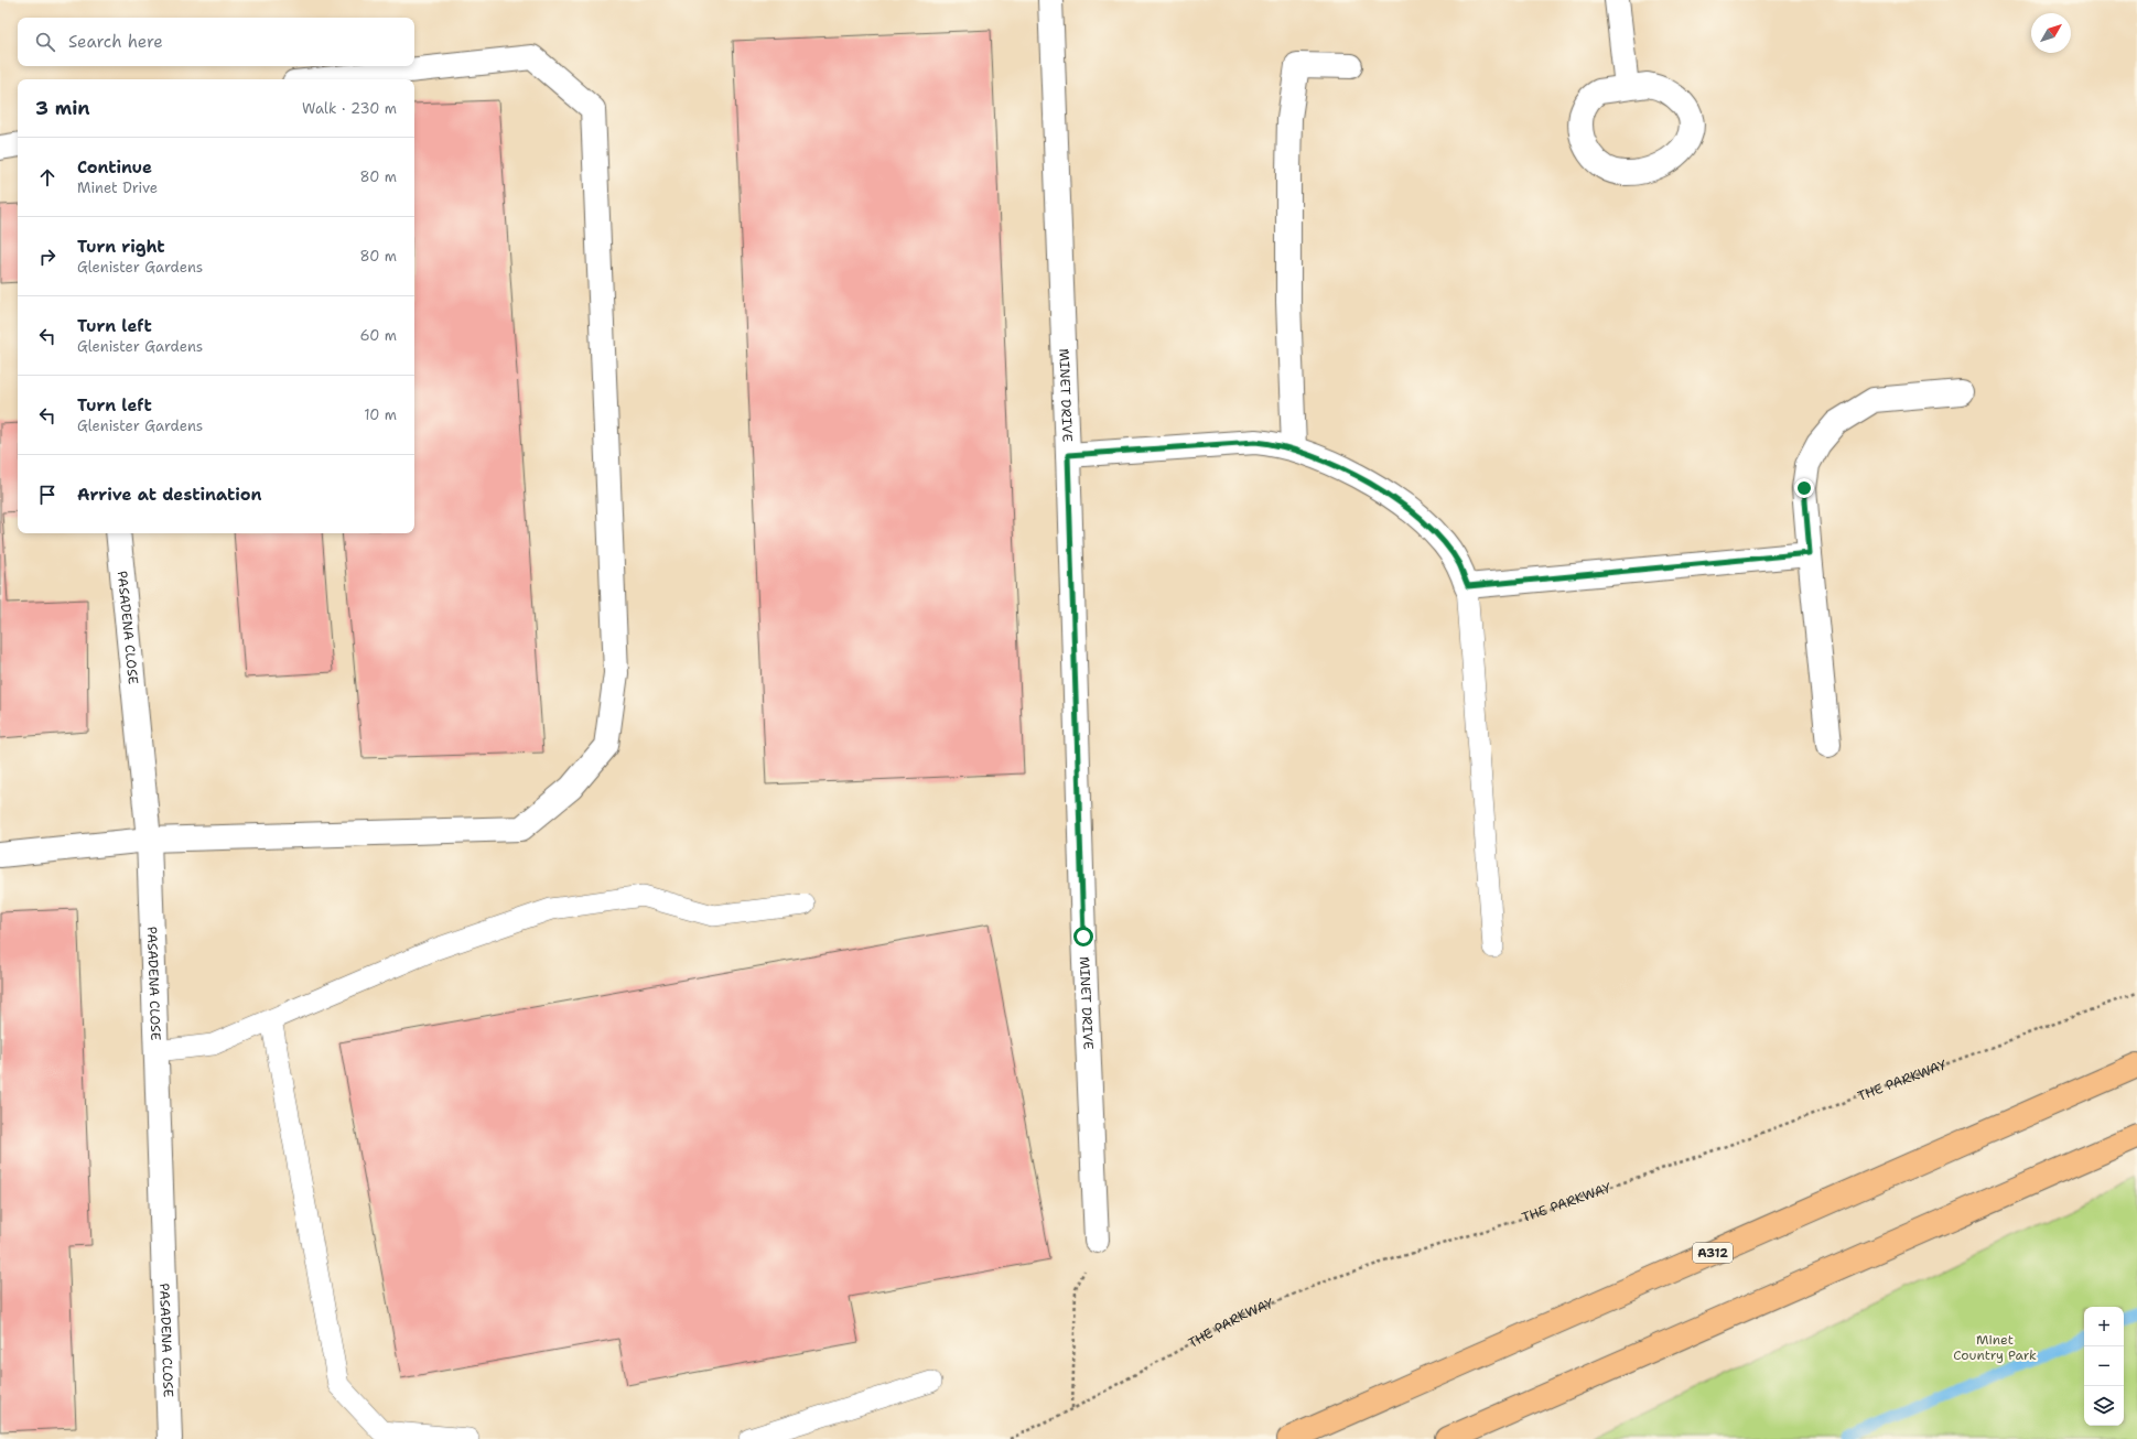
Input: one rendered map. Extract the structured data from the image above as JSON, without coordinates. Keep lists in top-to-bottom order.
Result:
{
  "streets": {
    "highway": ["A312"],
    "street": ["MINET DRIVE", "PASADENA CLOSE"],
    "path": ["THE PARKWAY"]
  },
  "parks": ["Minet Country Park"],
  "north": "top right",
  "page": {
    "search": "Search here",
    "heading": ["3 min", "Walk · 230 m"],
    "list": [
      ["Continue", "Minet Drive", "80 m"],
      ["Turn right", "Glenister Gardens", "80 m"],
      ["Turn left", "Glenister Gardens", "60 m"],
      ["Turn left", "Glenister Gardens", "10 m"],
      "Arrive at destination"
    ],
    "map_buttons": ["+", "−"]
  }
}
